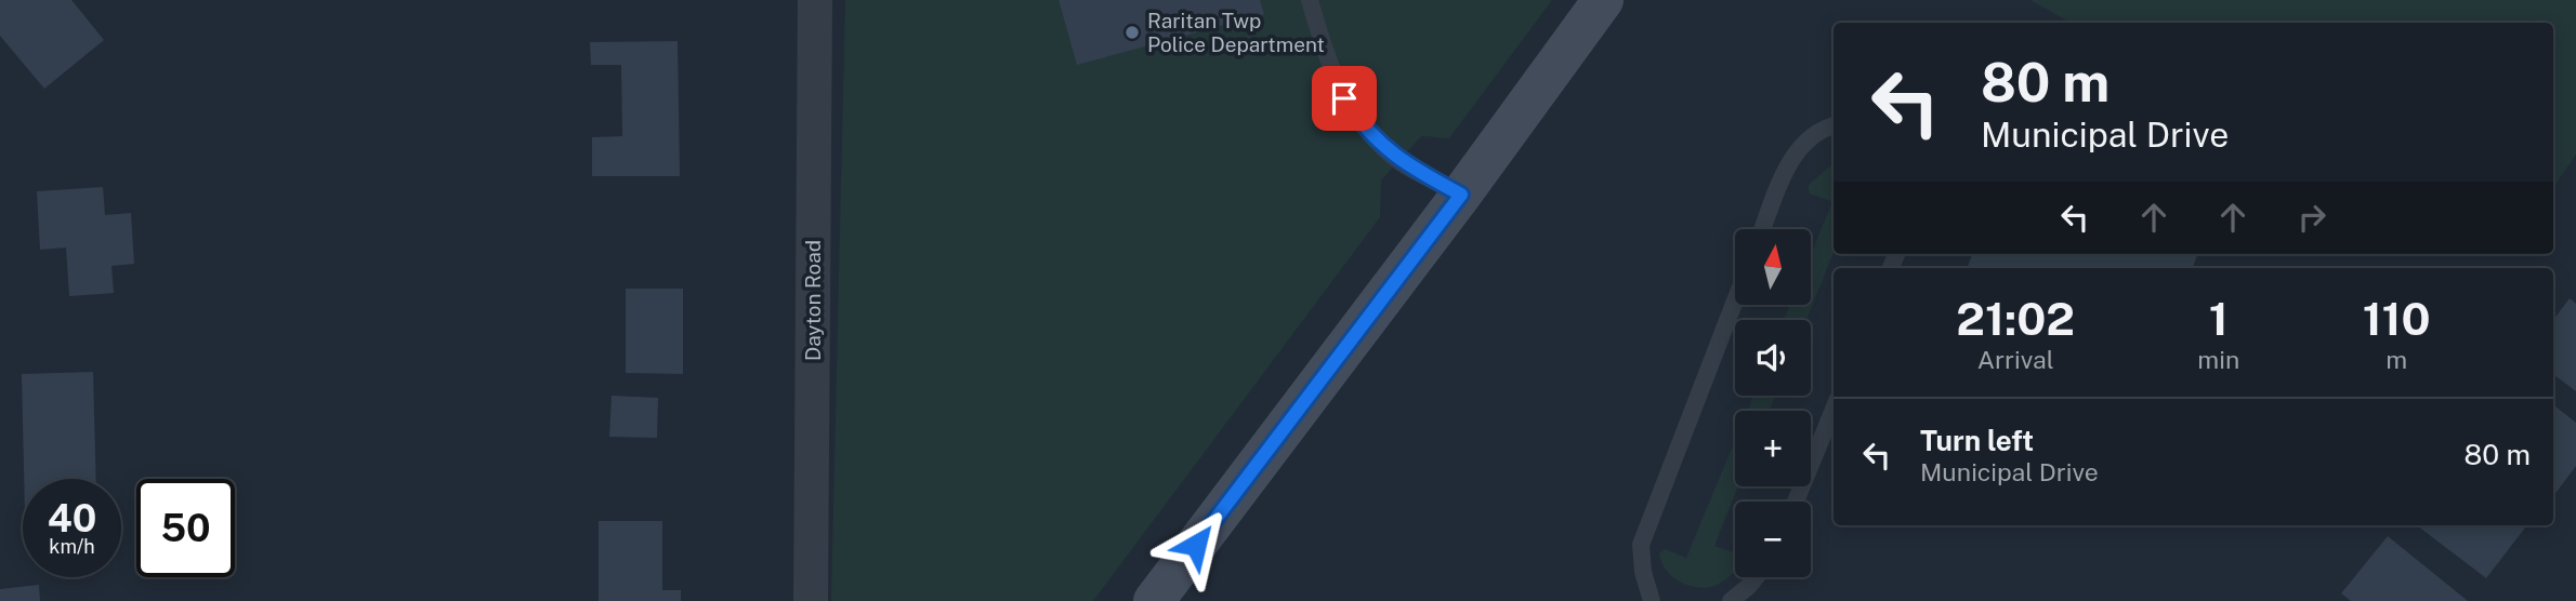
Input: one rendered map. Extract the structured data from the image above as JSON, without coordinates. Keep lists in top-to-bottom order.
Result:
{
  "streets": {
    "street": ["Dayton Road"]
  },
  "places": ["Raritan Twp Police Department"],
  "north": "top",
  "page": {
    "turn": ["80 m", "Municipal Drive"],
    "map_buttons": ["+", "−"],
    "eta": [
      "21:02",
      "Arrival",
      "1",
      "min",
      "110",
      "m"
    ],
    "list": [
      {
        "name": "Turn left",
        "note": "Municipal Drive",
        "value": "80 m"
      }
    ],
    "speed": "40 km/h",
    "limit": "50"
  }
}
